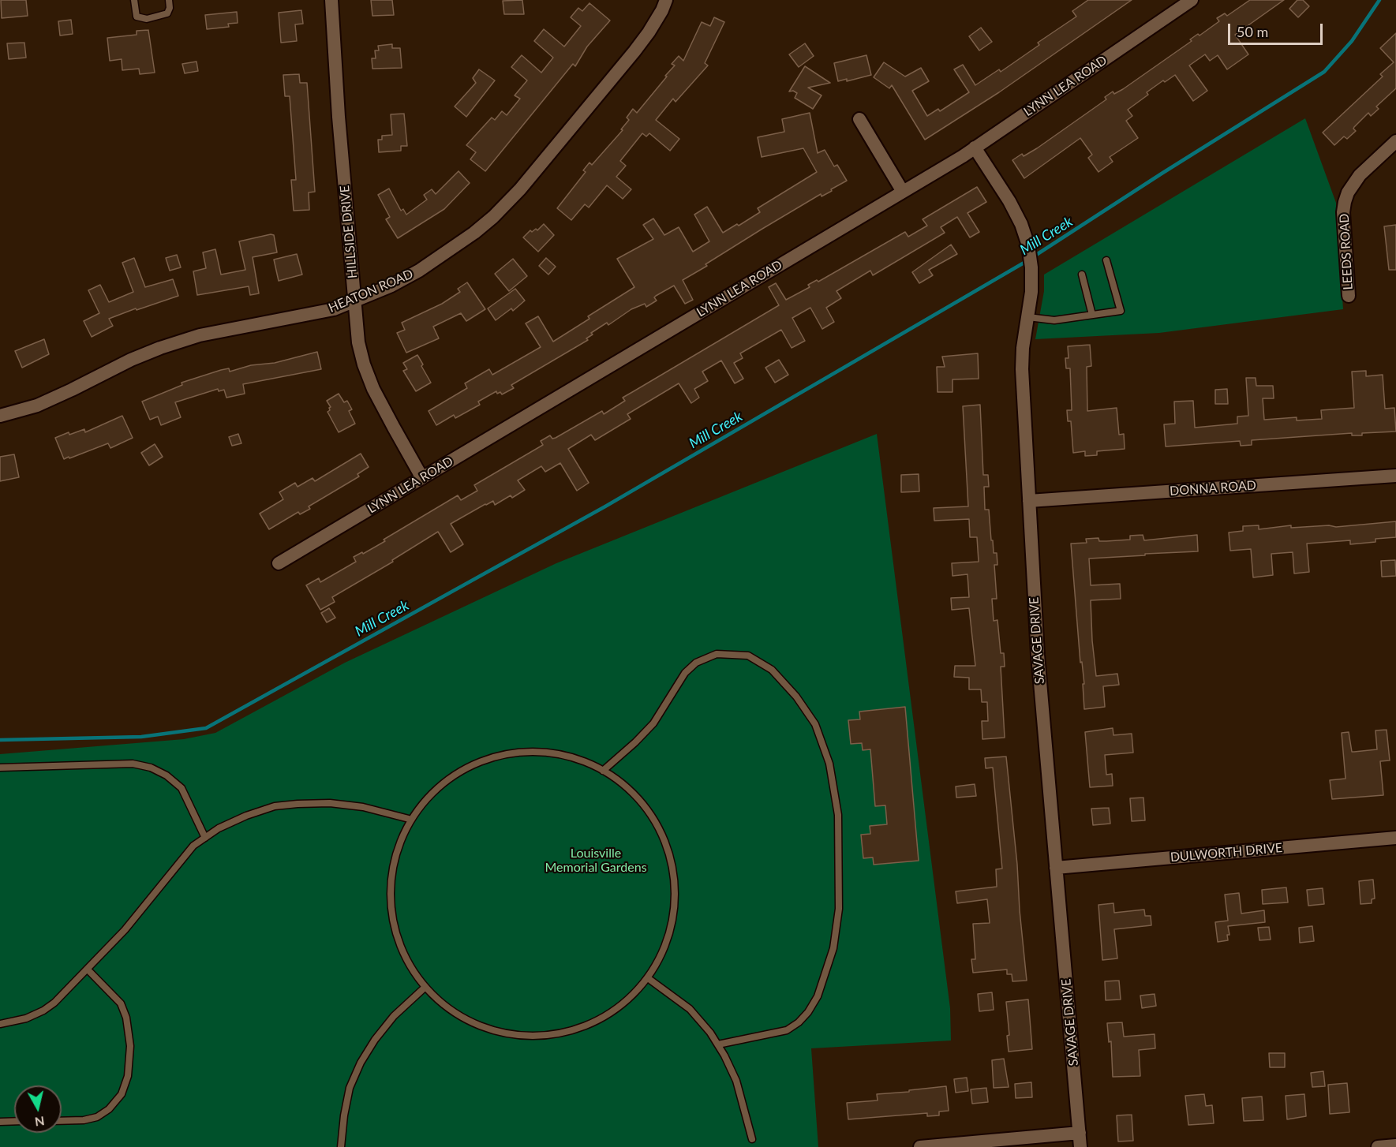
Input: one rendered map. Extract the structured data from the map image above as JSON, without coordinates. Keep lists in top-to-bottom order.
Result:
{
  "streets": {
    "street": [
      "LYNN LEA ROAD",
      "HILLSIDE DRIVE",
      "LEEDS ROAD",
      "HEATON ROAD",
      "DONNA ROAD",
      "SAVAGE DRIVE",
      "DULWORTH DRIVE"
    ]
  },
  "crossings": [
    ["LYNN LEA ROAD", "HILLSIDE DRIVE"],
    ["LYNN LEA ROAD", "SAVAGE DRIVE"],
    ["HILLSIDE DRIVE", "HEATON ROAD"],
    ["DONNA ROAD", "SAVAGE DRIVE"],
    ["SAVAGE DRIVE", "DULWORTH DRIVE"]
  ],
  "water": ["Mill Creek"],
  "parks": ["Louisville Memorial Gardens"],
  "scale_bar": "50 m",
  "north": "bottom"
}
